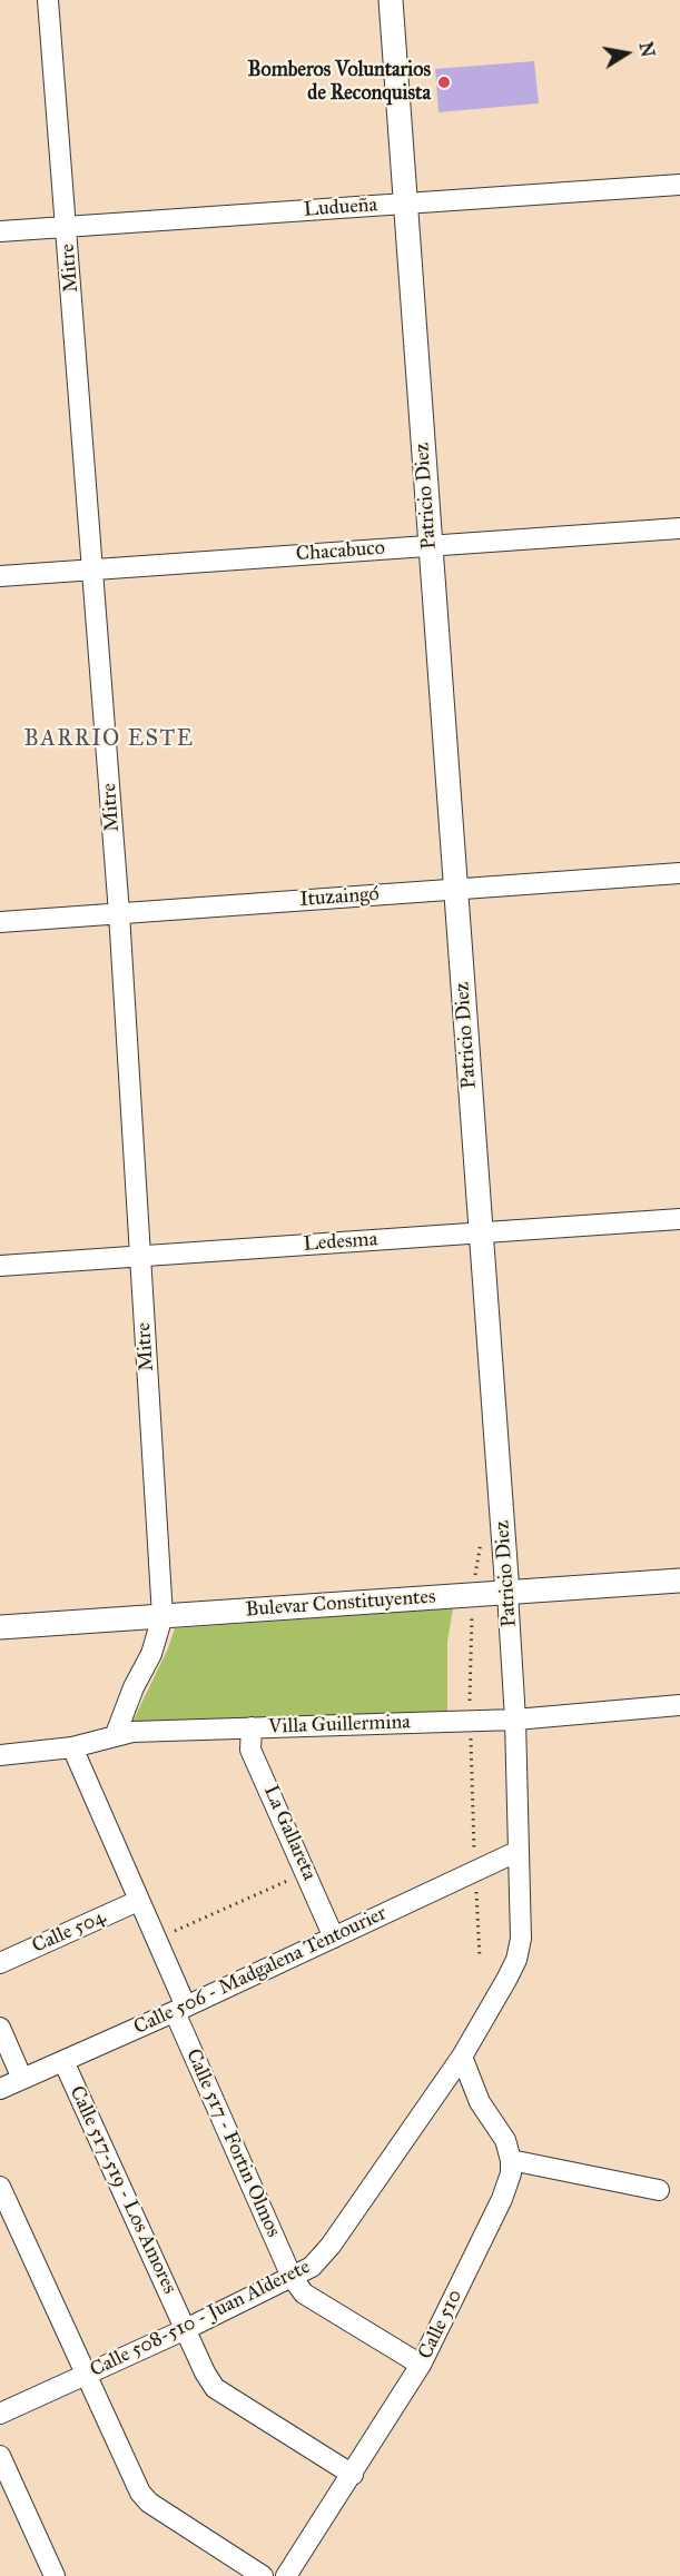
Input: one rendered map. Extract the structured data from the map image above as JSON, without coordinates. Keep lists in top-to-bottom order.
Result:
{
  "streets": {
    "street": [
      "Ludueña",
      "Mitre",
      "Patricio Diez",
      "Chacabuco",
      "Ituzaingó",
      "Ledesma",
      "Bulevar Constituyentes",
      "Villa Guillermina",
      "La Gallareta",
      "Calle 504",
      "Calle 506 - Madgalena Tentourier",
      "Calle 517 - Fortin Olmos",
      "Calle 517-519 - Los Amores",
      "Calle 508-510 - Juan Alderete",
      "Calle 510"
    ]
  },
  "crossings": [
    ["Ludueña", "Mitre"],
    ["Ludueña", "Patricio Diez"],
    ["Mitre", "Chacabuco"],
    ["Mitre", "Ituzaingó"],
    ["Mitre", "Ledesma"],
    ["Mitre", "Bulevar Constituyentes"],
    ["Mitre", "Villa Guillermina"],
    ["Patricio Diez", "Chacabuco"],
    ["Patricio Diez", "Ituzaingó"],
    ["Patricio Diez", "Ledesma"],
    ["Patricio Diez", "Bulevar Constituyentes"],
    ["Patricio Diez", "Villa Guillermina"],
    ["Patricio Diez", "Calle 506 - Madgalena Tentourier"],
    ["Patricio Diez", "Calle 508-510 - Juan Alderete"],
    ["Villa Guillermina", "La Gallareta"],
    ["Villa Guillermina", "Calle 517 - Fortin Olmos"],
    ["La Gallareta", "Calle 506 - Madgalena Tentourier"],
    ["Calle 504", "Calle 517 - Fortin Olmos"],
    ["Calle 506 - Madgalena Tentourier", "Calle 517 - Fortin Olmos"],
    ["Calle 506 - Madgalena Tentourier", "Calle 517-519 - Los Amores"],
    ["Calle 517 - Fortin Olmos", "Calle 508-510 - Juan Alderete"],
    ["Calle 517 - Fortin Olmos", "Calle 510"],
    ["Calle 517-519 - Los Amores", "Calle 508-510 - Juan Alderete"],
    ["Calle 517-519 - Los Amores", "Calle 510"]
  ],
  "districts": ["BARRIO ESTE"],
  "places": ["Bomberos Voluntarios de Reconquista"],
  "north": "right"
}
